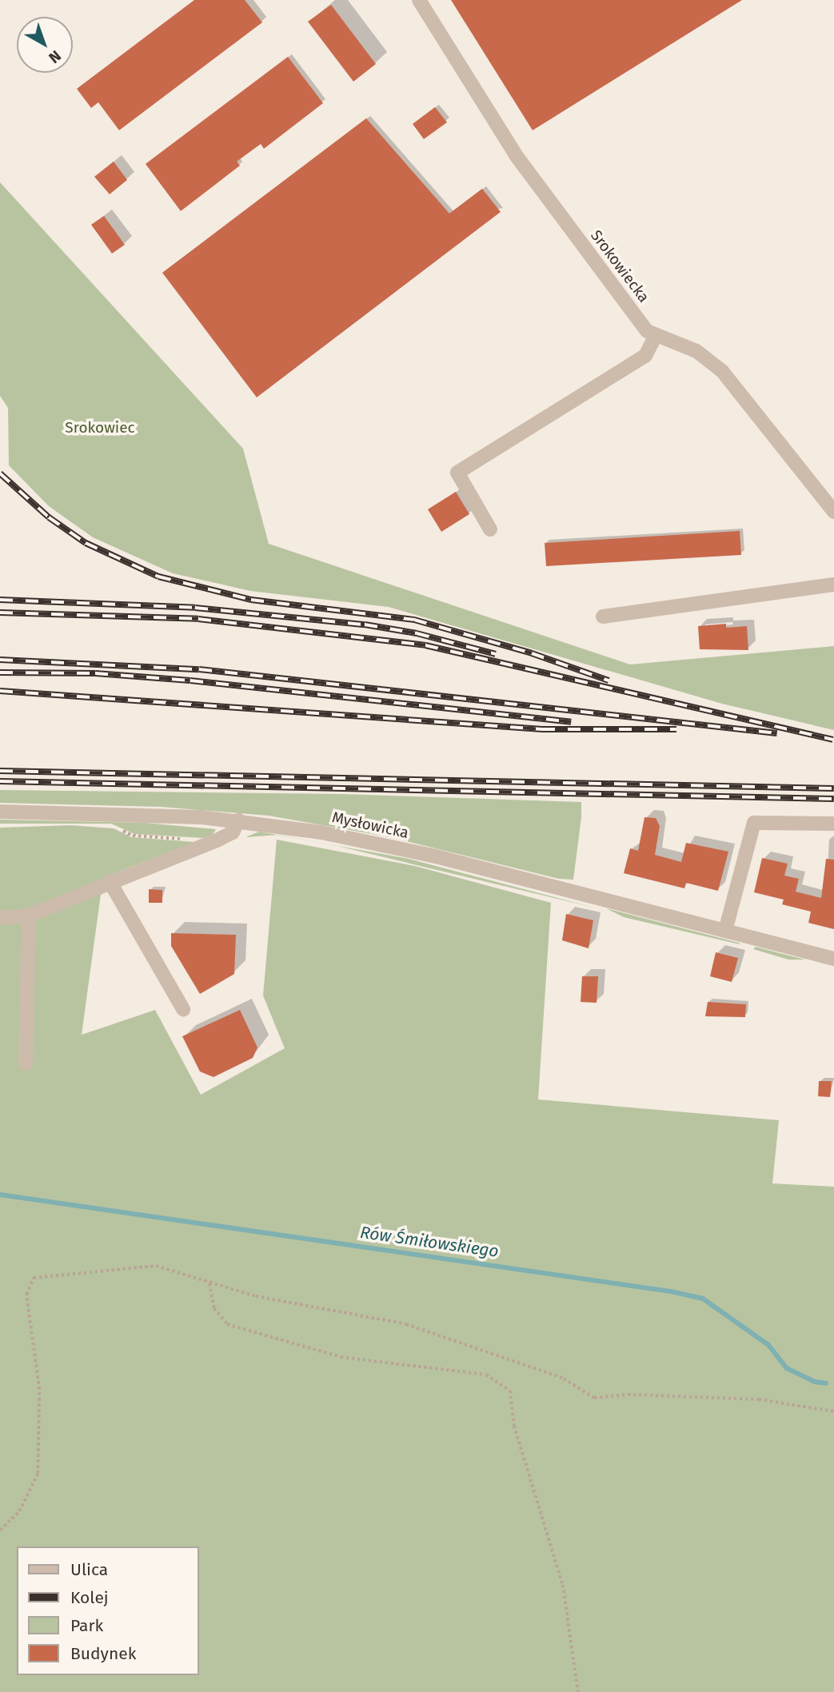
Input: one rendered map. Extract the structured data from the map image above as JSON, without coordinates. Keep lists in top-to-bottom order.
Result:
{
  "streets": {
    "street": ["Srokowiecka", "Mysłowicka"]
  },
  "water": ["Rów Śmiłowskiego"],
  "parks": ["Srokowiec"],
  "legend": [
    "Ulica",
    "Kolej",
    "Park",
    "Budynek"
  ],
  "north": "bottom right"
}
